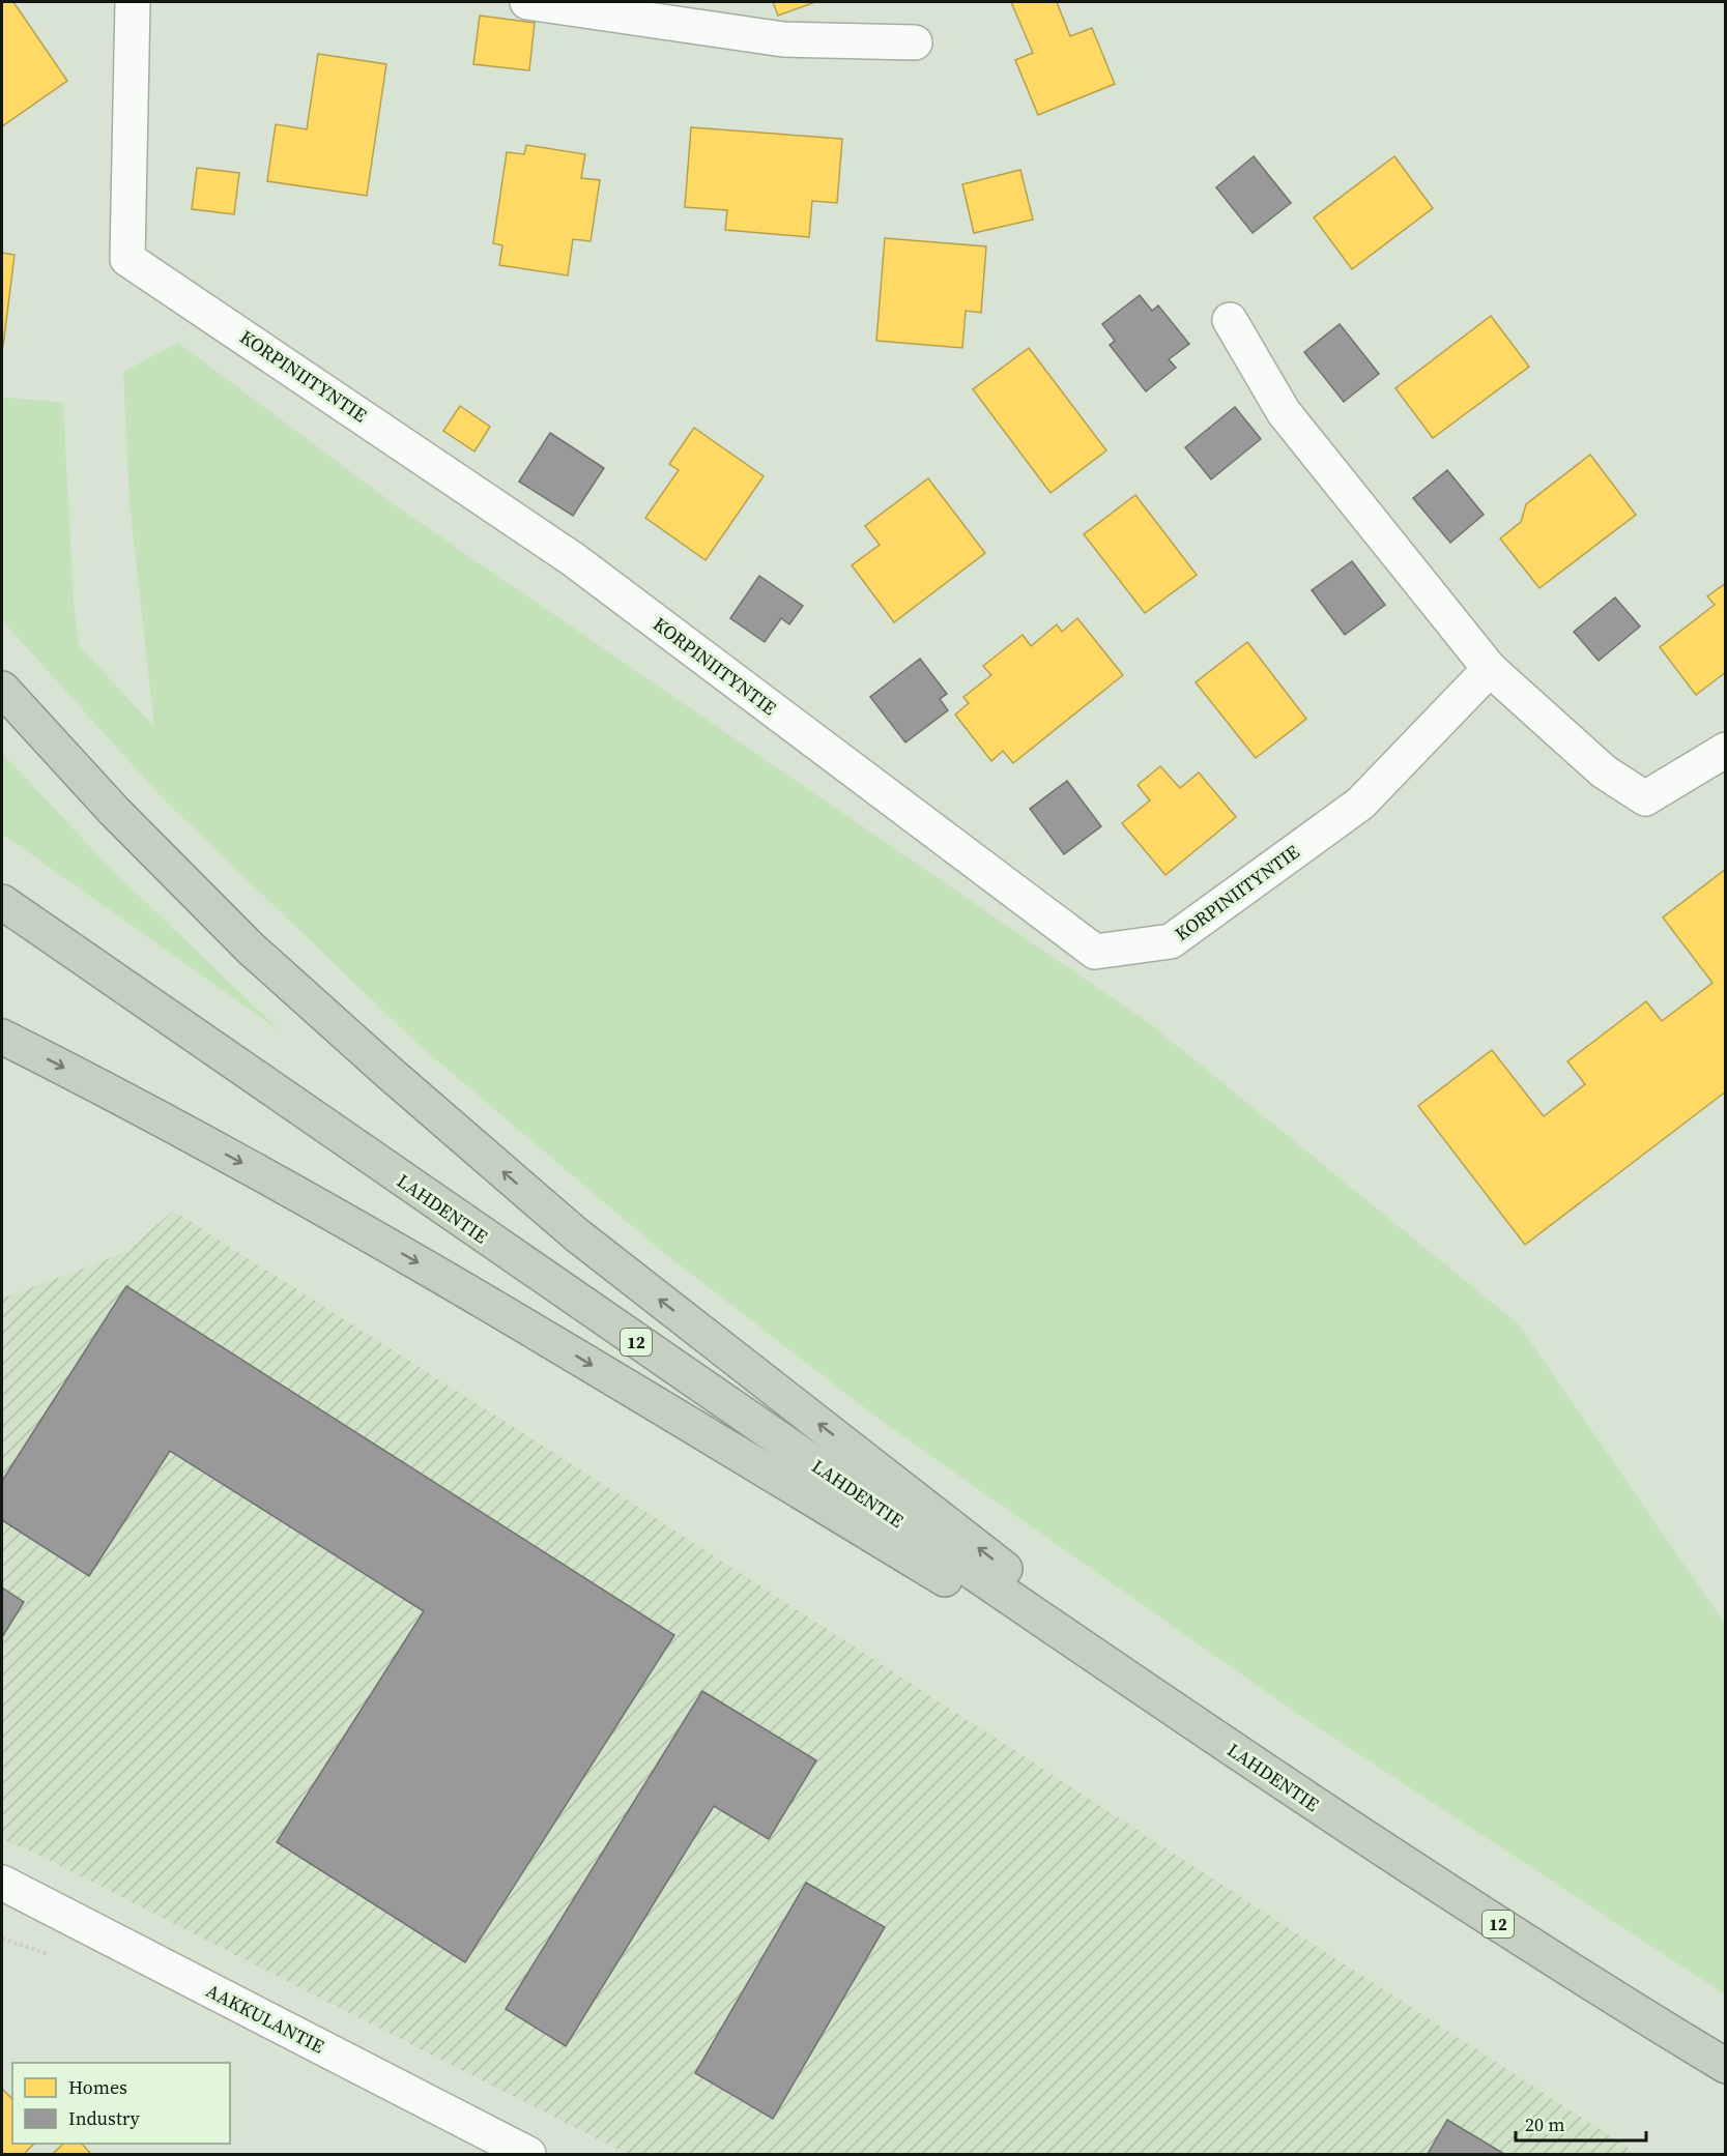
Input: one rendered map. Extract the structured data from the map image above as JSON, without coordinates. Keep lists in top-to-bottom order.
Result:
{
  "streets": {
    "highway": ["LAHDENTIE", "12"],
    "street": ["KORPINIITYNTIE", "AAKKULANTIE"]
  },
  "legend": ["Homes", "Industry"],
  "scale_bar": "20 m"
}
